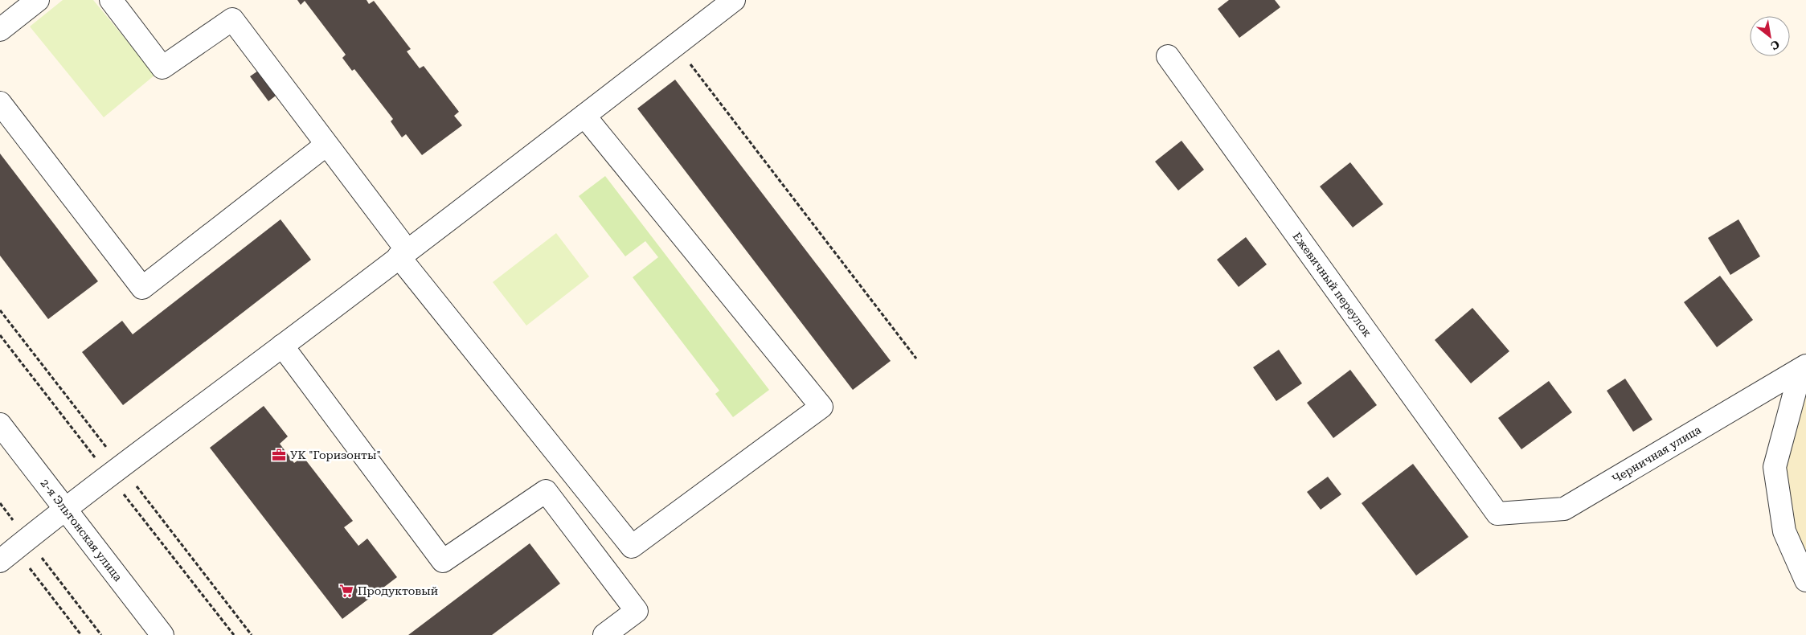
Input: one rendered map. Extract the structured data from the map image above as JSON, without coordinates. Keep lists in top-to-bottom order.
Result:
{
  "streets": {
    "street": ["Ежевичный переулок", "Черничная улица", "2-я Эльтонская улица"]
  },
  "crossings": [
    ["Ежевичный переулок", "Черничная улица"]
  ],
  "places": {
    "office": ["УК \"Горизонты\""],
    "supermarket": ["Продуктовый"]
  },
  "north": "bottom right"
}
